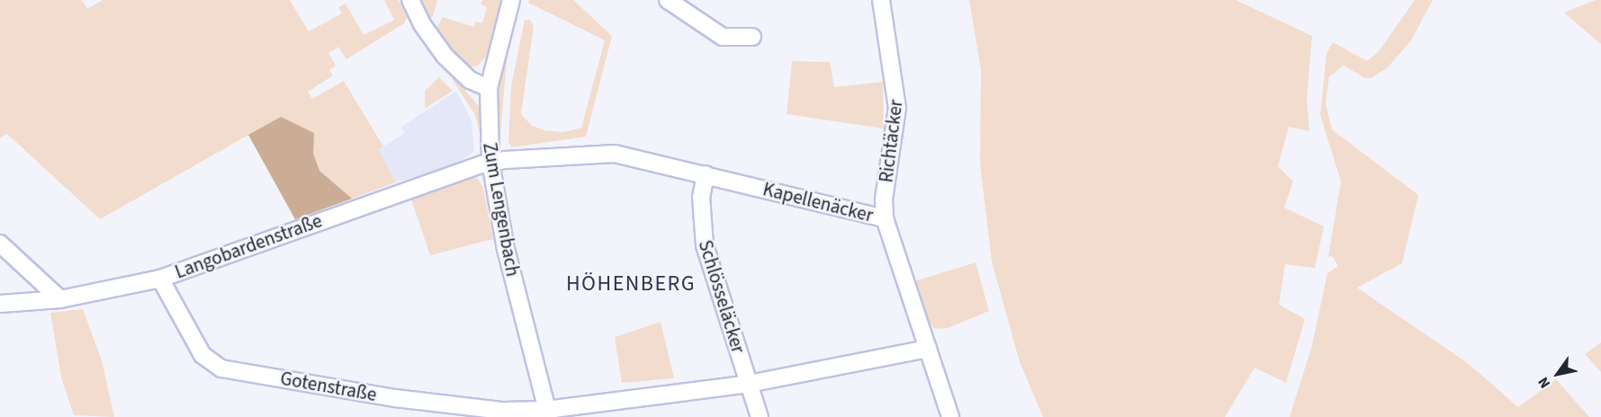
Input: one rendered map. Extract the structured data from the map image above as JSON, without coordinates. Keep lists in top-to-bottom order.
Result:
{
  "streets": {
    "street": [
      "Richtäcker",
      "Kapellenäcker",
      "Zum Lengenbach",
      "Langobardenstraße",
      "Schlösseläcker",
      "Gotenstraße"
    ]
  },
  "crossings": [
    ["Richtäcker", "Kapellenäcker"],
    ["Kapellenäcker", "Zum Lengenbach"],
    ["Kapellenäcker", "Langobardenstraße"],
    ["Kapellenäcker", "Schlösseläcker"],
    ["Zum Lengenbach", "Langobardenstraße"],
    ["Zum Lengenbach", "Gotenstraße"],
    ["Langobardenstraße", "Gotenstraße"]
  ],
  "districts": ["HÖHENBERG"],
  "north": "bottom left"
}
